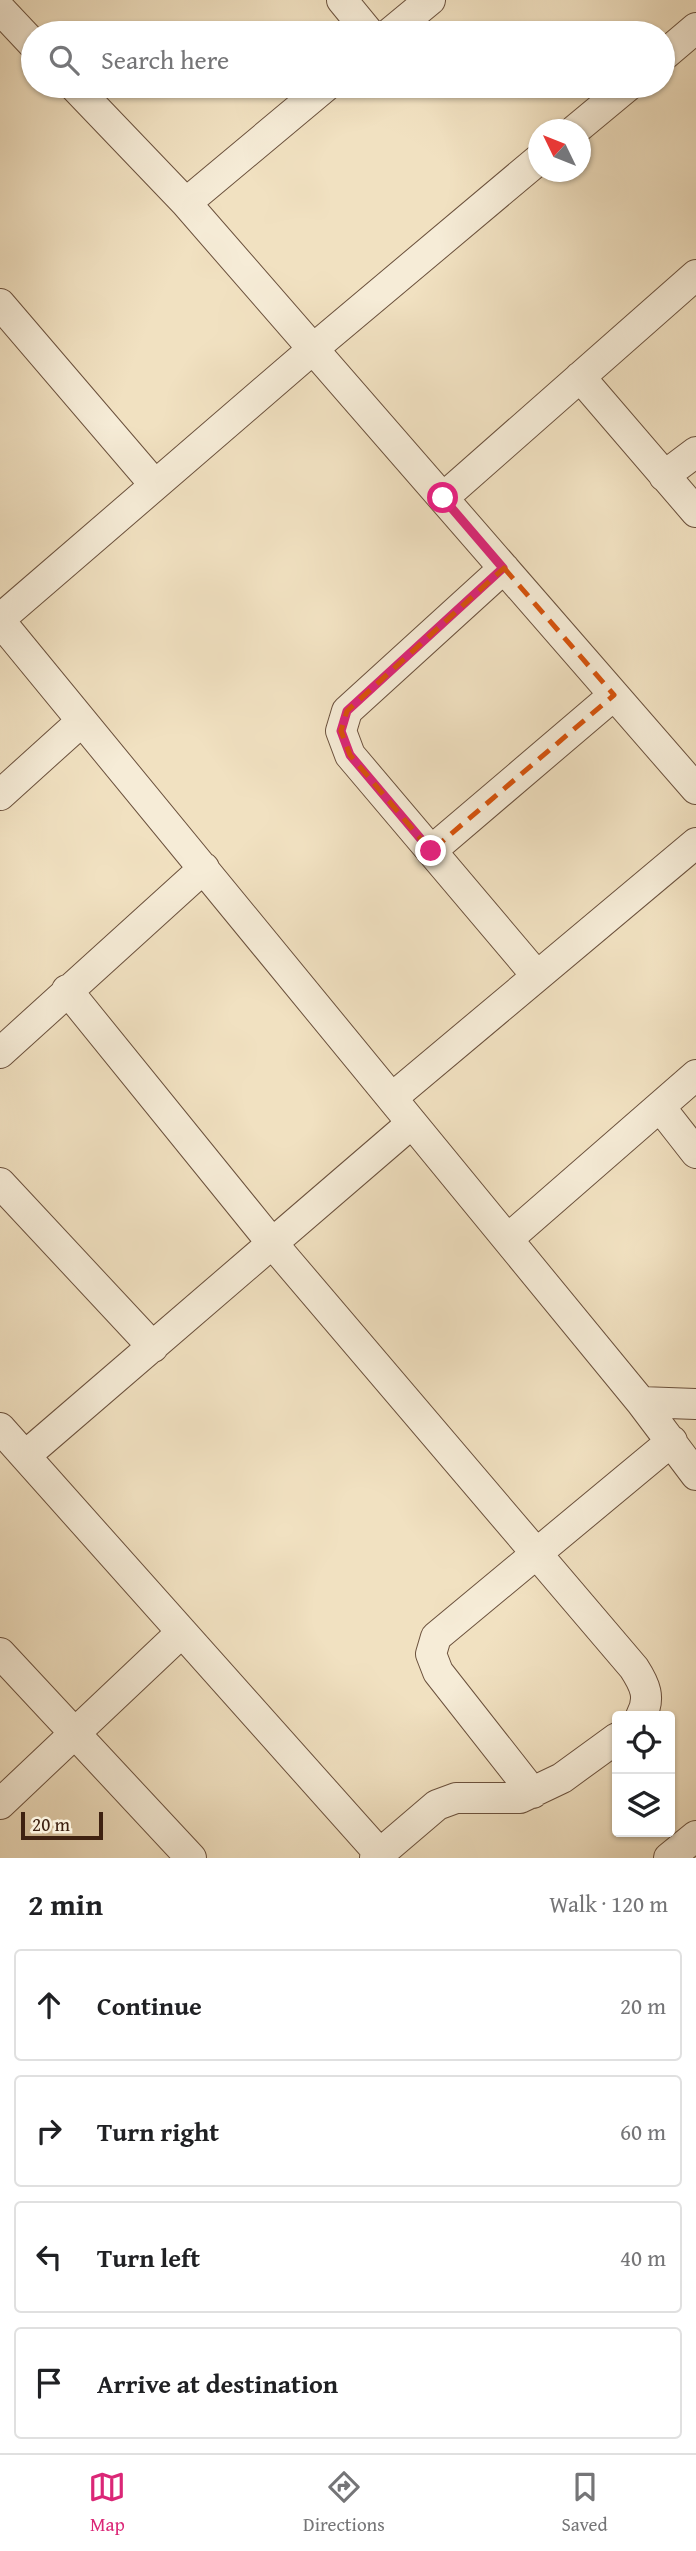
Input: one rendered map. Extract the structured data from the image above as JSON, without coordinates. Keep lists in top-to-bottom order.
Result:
{
  "scale_bar": "20 m",
  "north": "top left",
  "page": {
    "search": "Search here",
    "scale": "20 m",
    "heading": ["2 min", "Walk · 120 m"],
    "list": [
      ["Continue", "20 m"],
      ["Turn right", "60 m"],
      ["Turn left", "40 m"],
      "Arrive at destination"
    ],
    "nav": ["Map", "Directions", "Saved"]
  }
}
